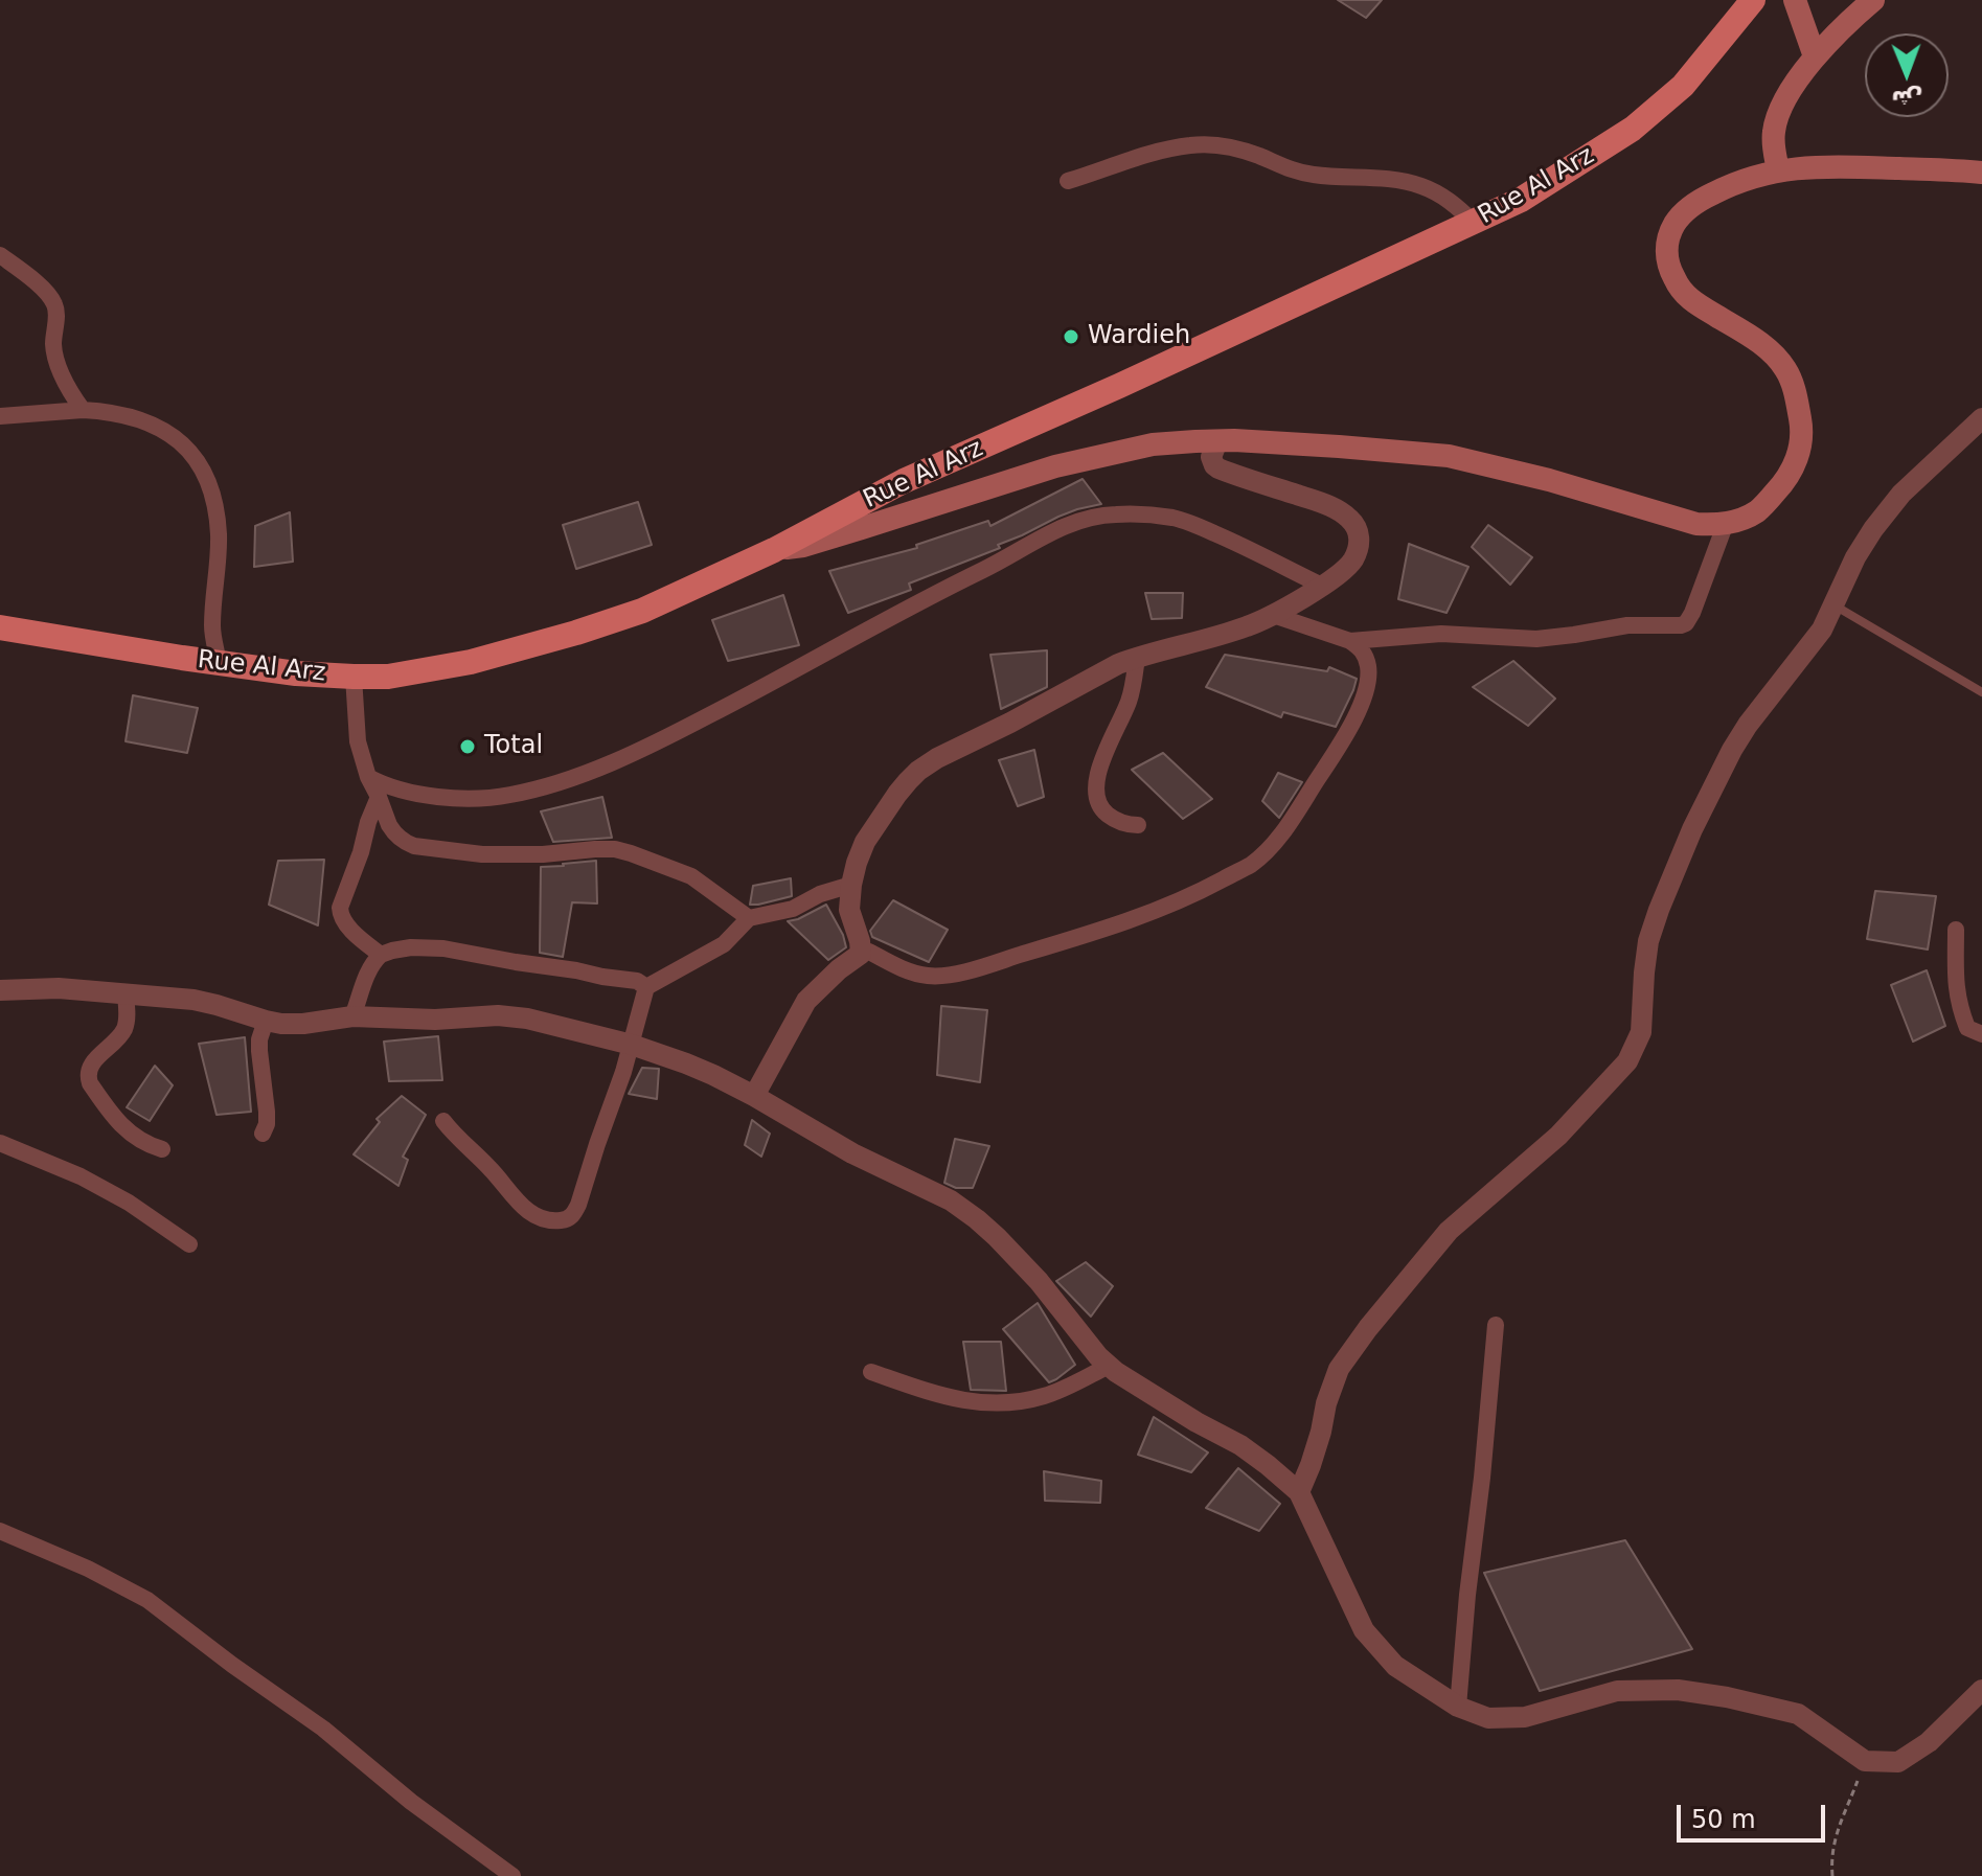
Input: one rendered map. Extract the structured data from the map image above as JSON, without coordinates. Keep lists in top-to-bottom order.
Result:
{
  "streets": {
    "main road": ["Rue Al Arz"]
  },
  "places": ["Wardieh", "Total"],
  "scale_bar": "50 m",
  "north": "bottom"
}
